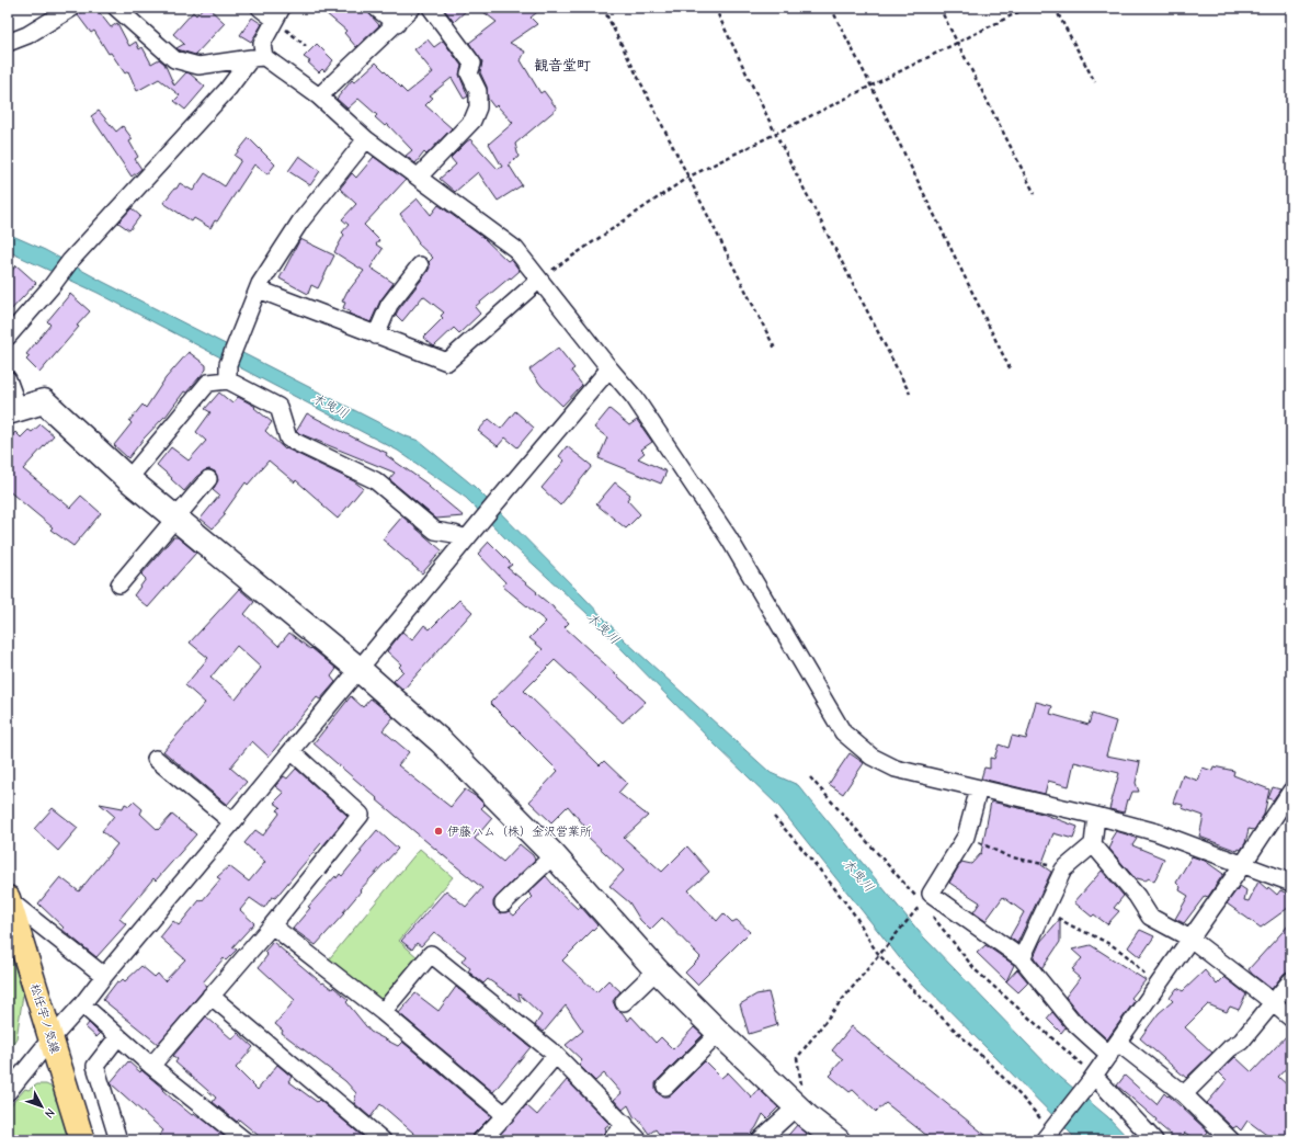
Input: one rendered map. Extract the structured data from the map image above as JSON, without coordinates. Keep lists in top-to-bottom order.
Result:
{
  "streets": {
    "main road": ["松任宇ノ気線"]
  },
  "districts": ["観音堂町"],
  "water": ["木曳川"],
  "places": ["伊藤ハム（株）金沢営業所"],
  "north": "bottom right"
}
